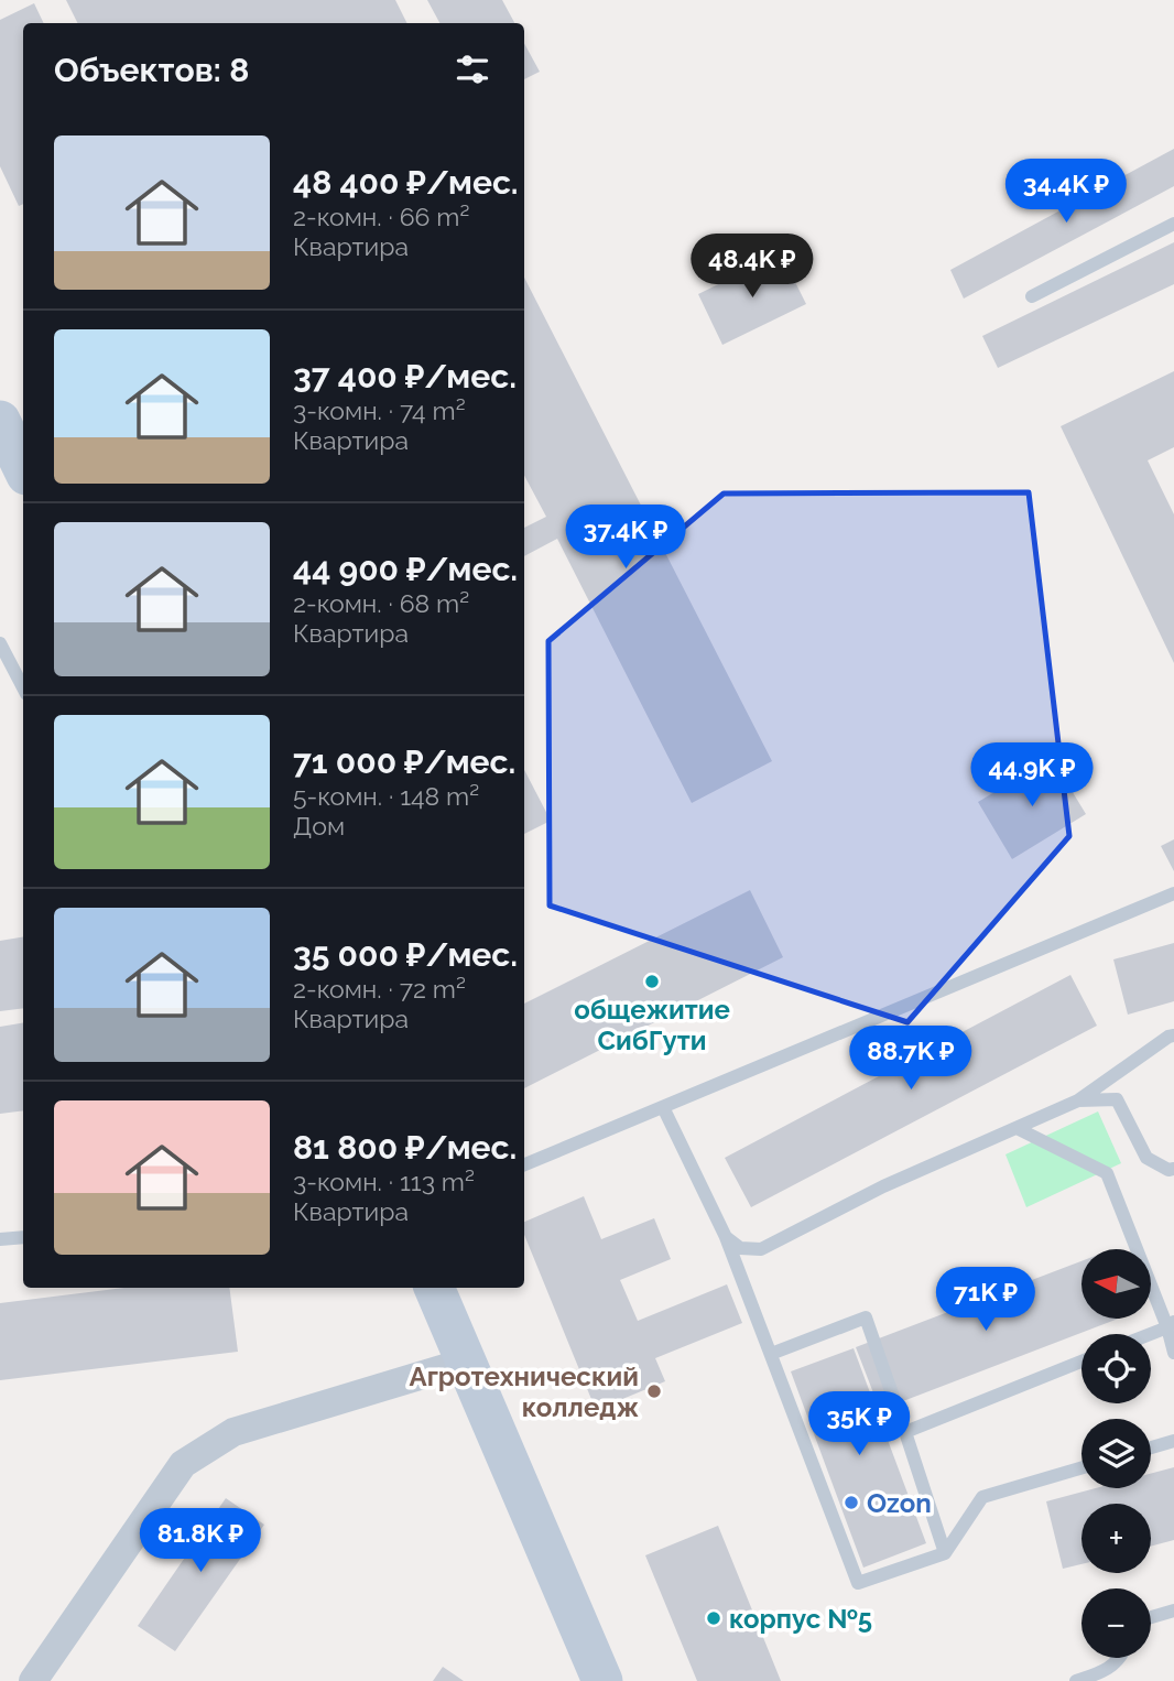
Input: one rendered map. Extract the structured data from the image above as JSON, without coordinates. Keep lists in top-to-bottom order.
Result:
{
  "places": [
    "общежитие СибГути",
    "Агротехнический колледж",
    "Ozon",
    "корпус №5"
  ],
  "north": "left",
  "page": {
    "heading": "Объектов: 8",
    "list": [
      {
        "name": "48 400 ₽/мес.",
        "note": "2-комн. · 66 m² · Квартира"
      },
      {
        "name": "37 400 ₽/мес.",
        "note": "3-комн. · 74 m² · Квартира"
      },
      {
        "name": "44 900 ₽/мес.",
        "note": "2-комн. · 68 m² · Квартира"
      },
      {
        "name": "71 000 ₽/мес.",
        "note": "5-комн. · 148 m² · Дом"
      },
      {
        "name": "35 000 ₽/мес.",
        "note": "2-комн. · 72 m² · Квартира"
      },
      {
        "name": "81 800 ₽/мес.",
        "note": "3-комн. · 113 m² · Квартира"
      }
    ],
    "price": [
      "34.4K ₽",
      "48.4K ₽",
      "37.4K ₽",
      "44.9K ₽",
      "88.7K ₽",
      "71K ₽",
      "35K ₽",
      "81.8K ₽"
    ],
    "map_buttons": ["+", "−"]
  }
}
